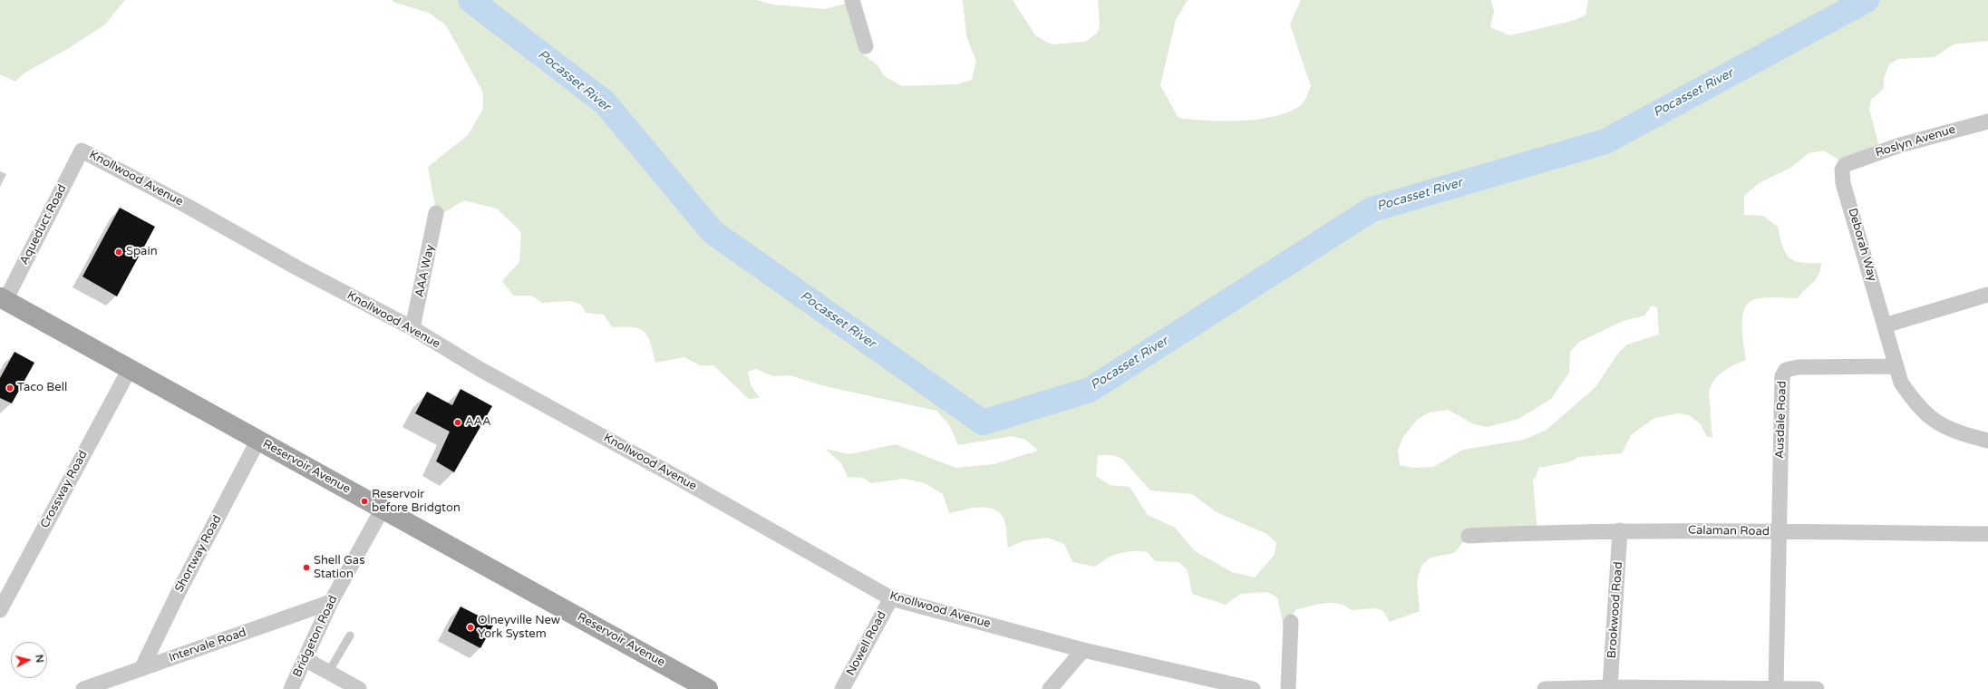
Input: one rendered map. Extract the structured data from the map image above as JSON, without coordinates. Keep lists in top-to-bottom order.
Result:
{
  "streets": {
    "main road": ["Reservoir Avenue"],
    "street": [
      "Roslyn Avenue",
      "Knollwood Avenue",
      "Aqueduct Road",
      "Deborah Way",
      "AAA Way",
      "Ausdale Road",
      "Crossway Road",
      "Calaman Road",
      "Shortway Road",
      "Brookwood Road",
      "Bridgeton Road",
      "Nowell Road",
      "Intervale Road"
    ]
  },
  "crossings": [
    ["Roslyn Avenue", "Deborah Way"],
    ["Knollwood Avenue", "Aqueduct Road"],
    ["Knollwood Avenue", "AAA Way"],
    ["Knollwood Avenue", "Nowell Road"],
    ["Aqueduct Road", "Reservoir Avenue"],
    ["Ausdale Road", "Calaman Road"],
    ["Reservoir Avenue", "Crossway Road"],
    ["Reservoir Avenue", "Shortway Road"],
    ["Reservoir Avenue", "Bridgeton Road"],
    ["Calaman Road", "Brookwood Road"],
    ["Shortway Road", "Intervale Road"],
    ["Bridgeton Road", "Intervale Road"]
  ],
  "water": ["Pocasset River"],
  "places": [
    "Spain",
    "Taco Bell",
    "AAA",
    "Reservoir before Bridgton",
    "Shell Gas Station",
    "Olneyville New York System"
  ],
  "north": "right"
}
